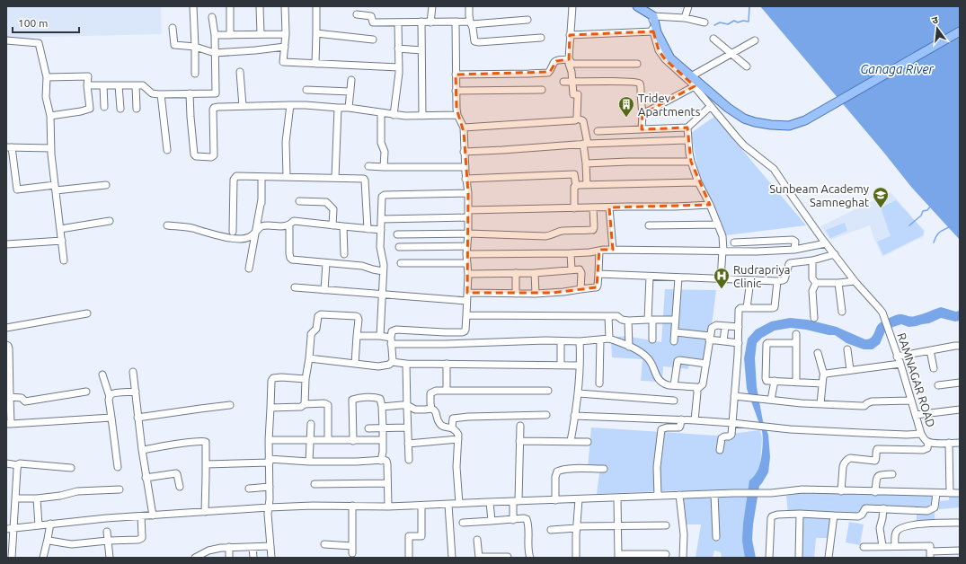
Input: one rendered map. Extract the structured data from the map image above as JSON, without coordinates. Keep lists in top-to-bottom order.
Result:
{
  "streets": {
    "street": ["RAMNAGAR ROAD"]
  },
  "water": ["Ganaga River"],
  "places": {
    "building": ["Tridev Apartments"],
    "school or university": ["Sunbeam Academy Samneghat"],
    "hospital": ["Rudrapriya Clinic"]
  },
  "scale_bar": "100 m",
  "north": "top"
}
